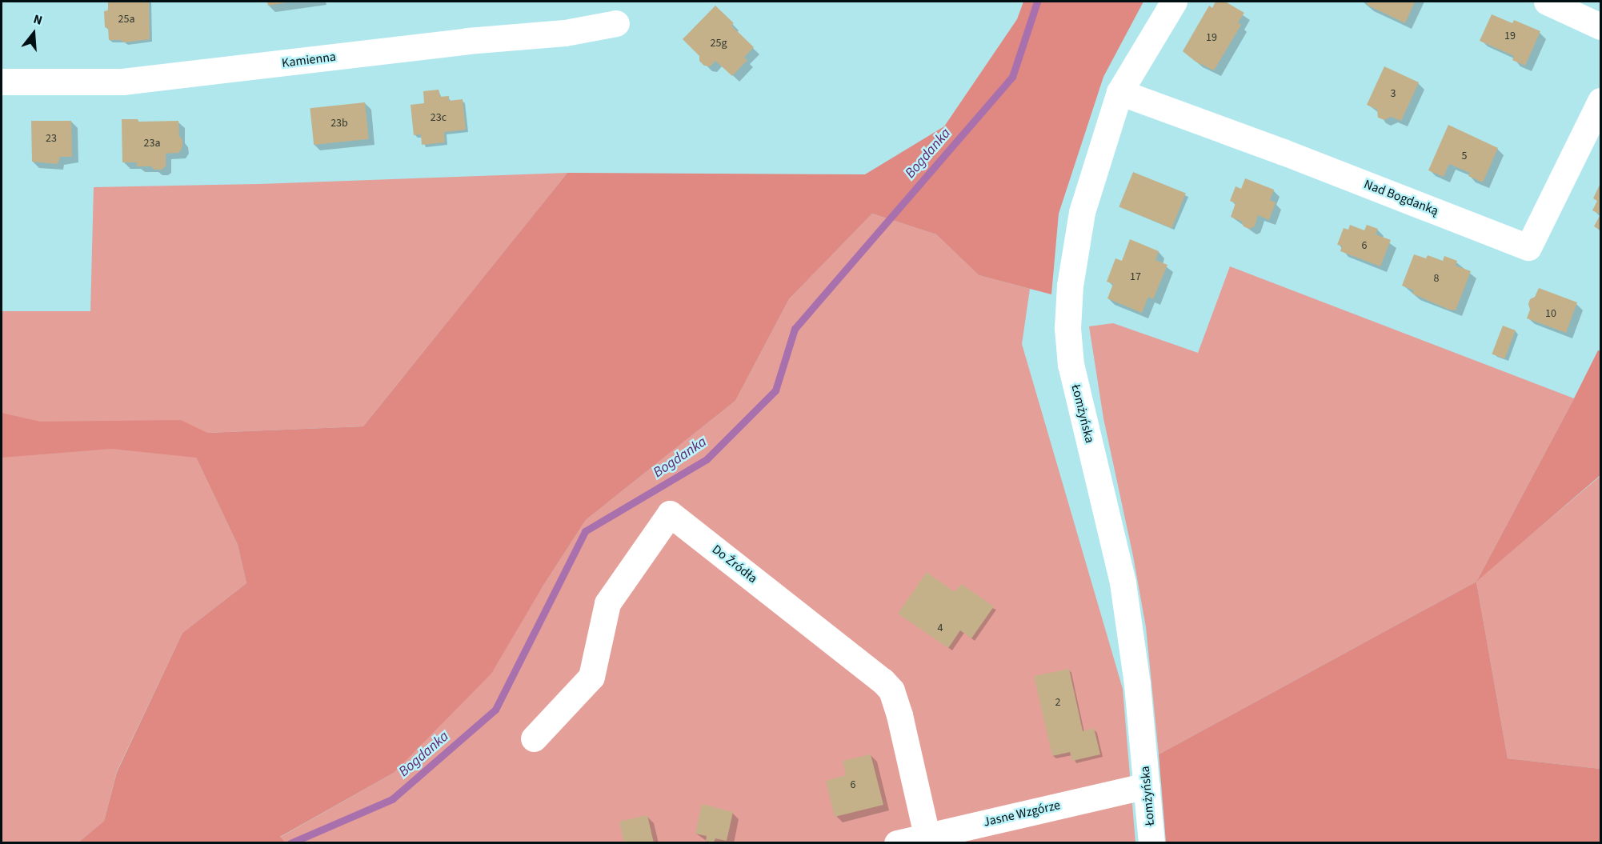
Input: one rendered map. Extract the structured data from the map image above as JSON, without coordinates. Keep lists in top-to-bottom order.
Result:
{
  "streets": {
    "street": [
      "Kamienna",
      "Nad Bogdanką",
      "Łomżyńska",
      "Do Źródła",
      "Jasne Wzgórze"
    ]
  },
  "crossings": [
    ["Nad Bogdanką", "Łomżyńska"],
    ["Łomżyńska", "Jasne Wzgórze"],
    ["Do Źródła", "Jasne Wzgórze"]
  ],
  "water": ["Bogdanka"],
  "house_numbers": [
    "25a",
    "19",
    "19",
    "25g",
    "3",
    "23c",
    "23b",
    "23",
    "23a",
    "5",
    "6",
    "17",
    "8",
    "10",
    "4",
    "2",
    "6"
  ],
  "north": "top"
}
